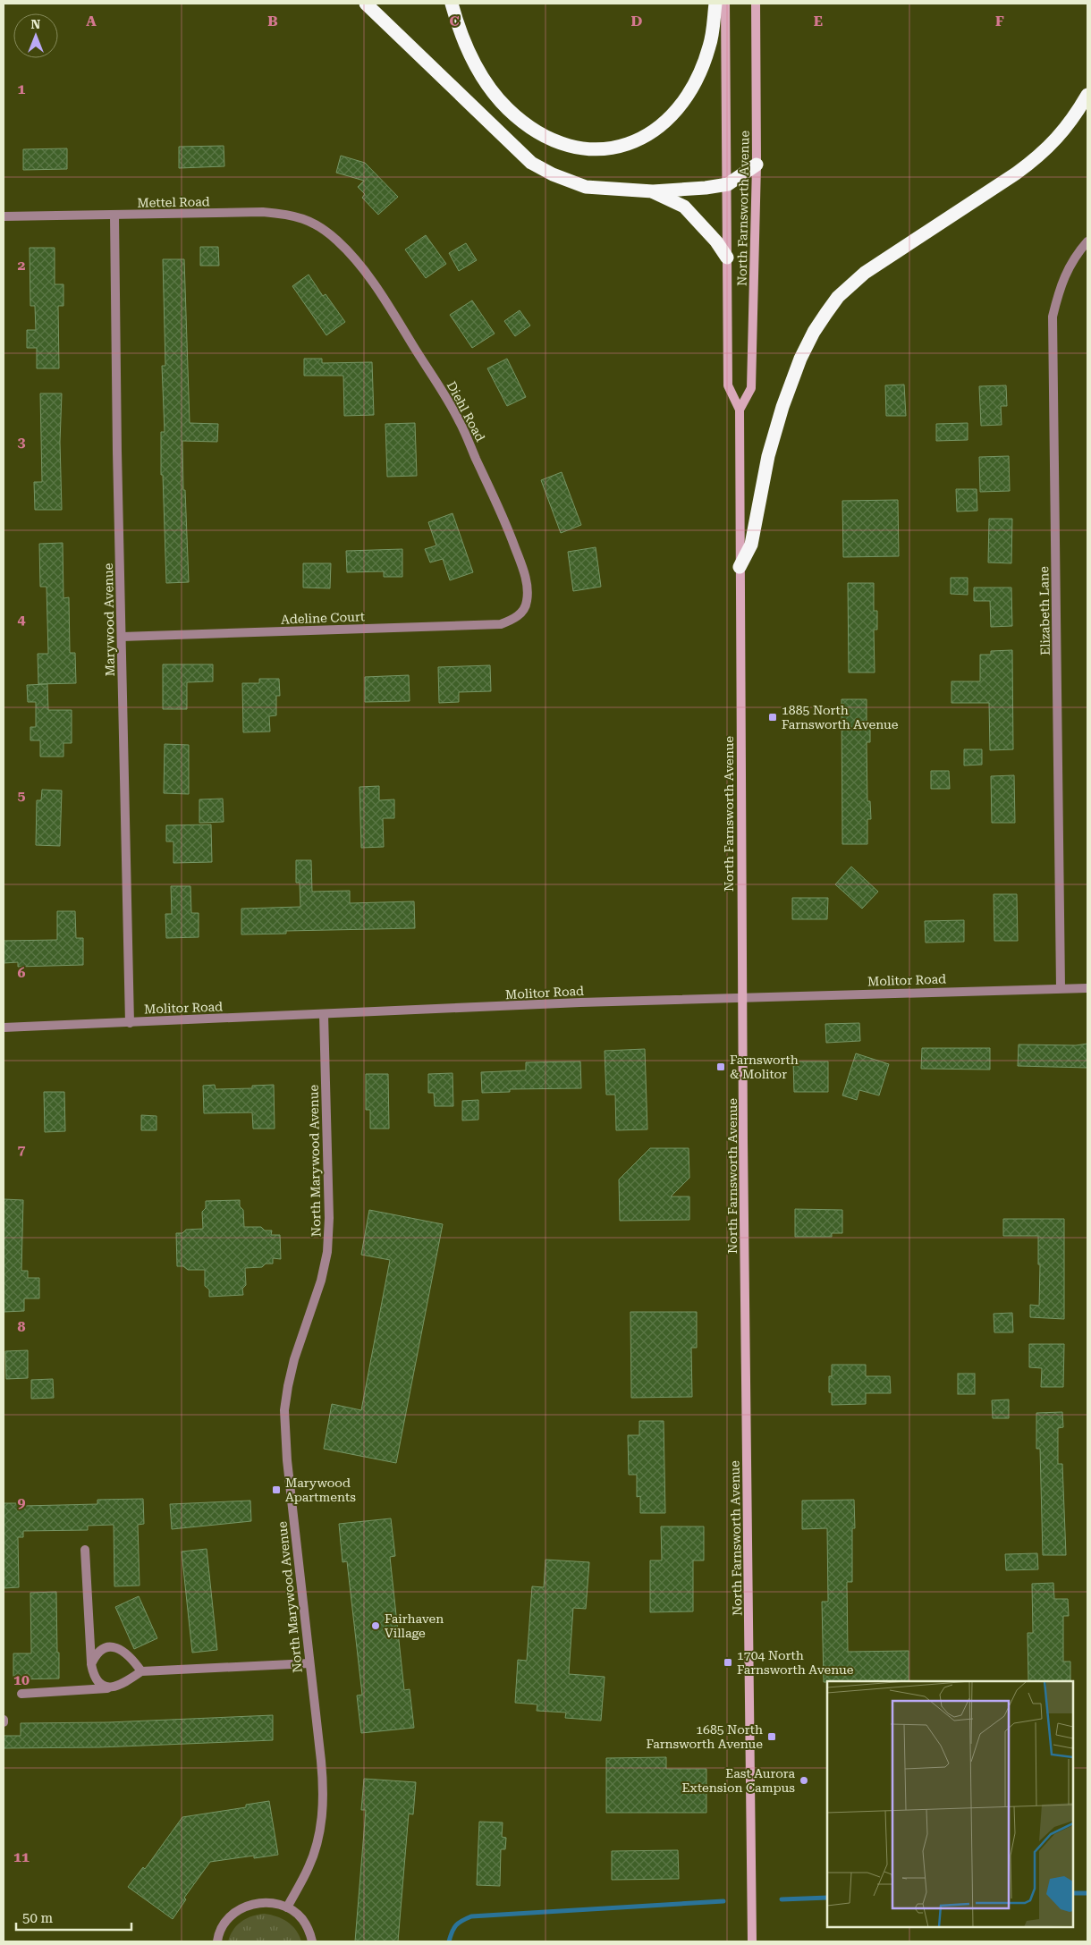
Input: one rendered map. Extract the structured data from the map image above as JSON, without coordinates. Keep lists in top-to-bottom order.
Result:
{
  "streets": {
    "main road": ["North Farnsworth Avenue"],
    "street": [
      "Mettel Road",
      "Diehl Road",
      "Elizabeth Lane",
      "Adeline Court",
      "Marywood Avenue",
      "Molitor Road",
      "North Marywood Avenue"
    ]
  },
  "crossings": [
    ["Mettel Road", "Diehl Road"],
    ["Mettel Road", "Marywood Avenue"],
    ["North Farnsworth Avenue", "Molitor Road"],
    ["Diehl Road", "Adeline Court"],
    ["Elizabeth Lane", "Molitor Road"],
    ["Adeline Court", "Marywood Avenue"],
    ["Marywood Avenue", "Molitor Road"],
    ["Molitor Road", "North Marywood Avenue"]
  ],
  "places": {
    "transit": [
      "1885 North Farnsworth Avenue",
      "Farnsworth & Molitor",
      "Marywood Apartments",
      "1704 North Farnsworth Avenue",
      "1685 North Farnsworth Avenue"
    ],
    "other": ["Fairhaven Village", "East Aurora Extension Campus"]
  },
  "scale_bar": "50 m",
  "north": "top",
  "grid": {
    "columns": [
      "A",
      "B",
      "C",
      "D",
      "E",
      "F"
    ],
    "rows": [
      "1",
      "2",
      "3",
      "4",
      "5",
      "6",
      "7",
      "8",
      "9",
      "10",
      "11"
    ]
  }
}
